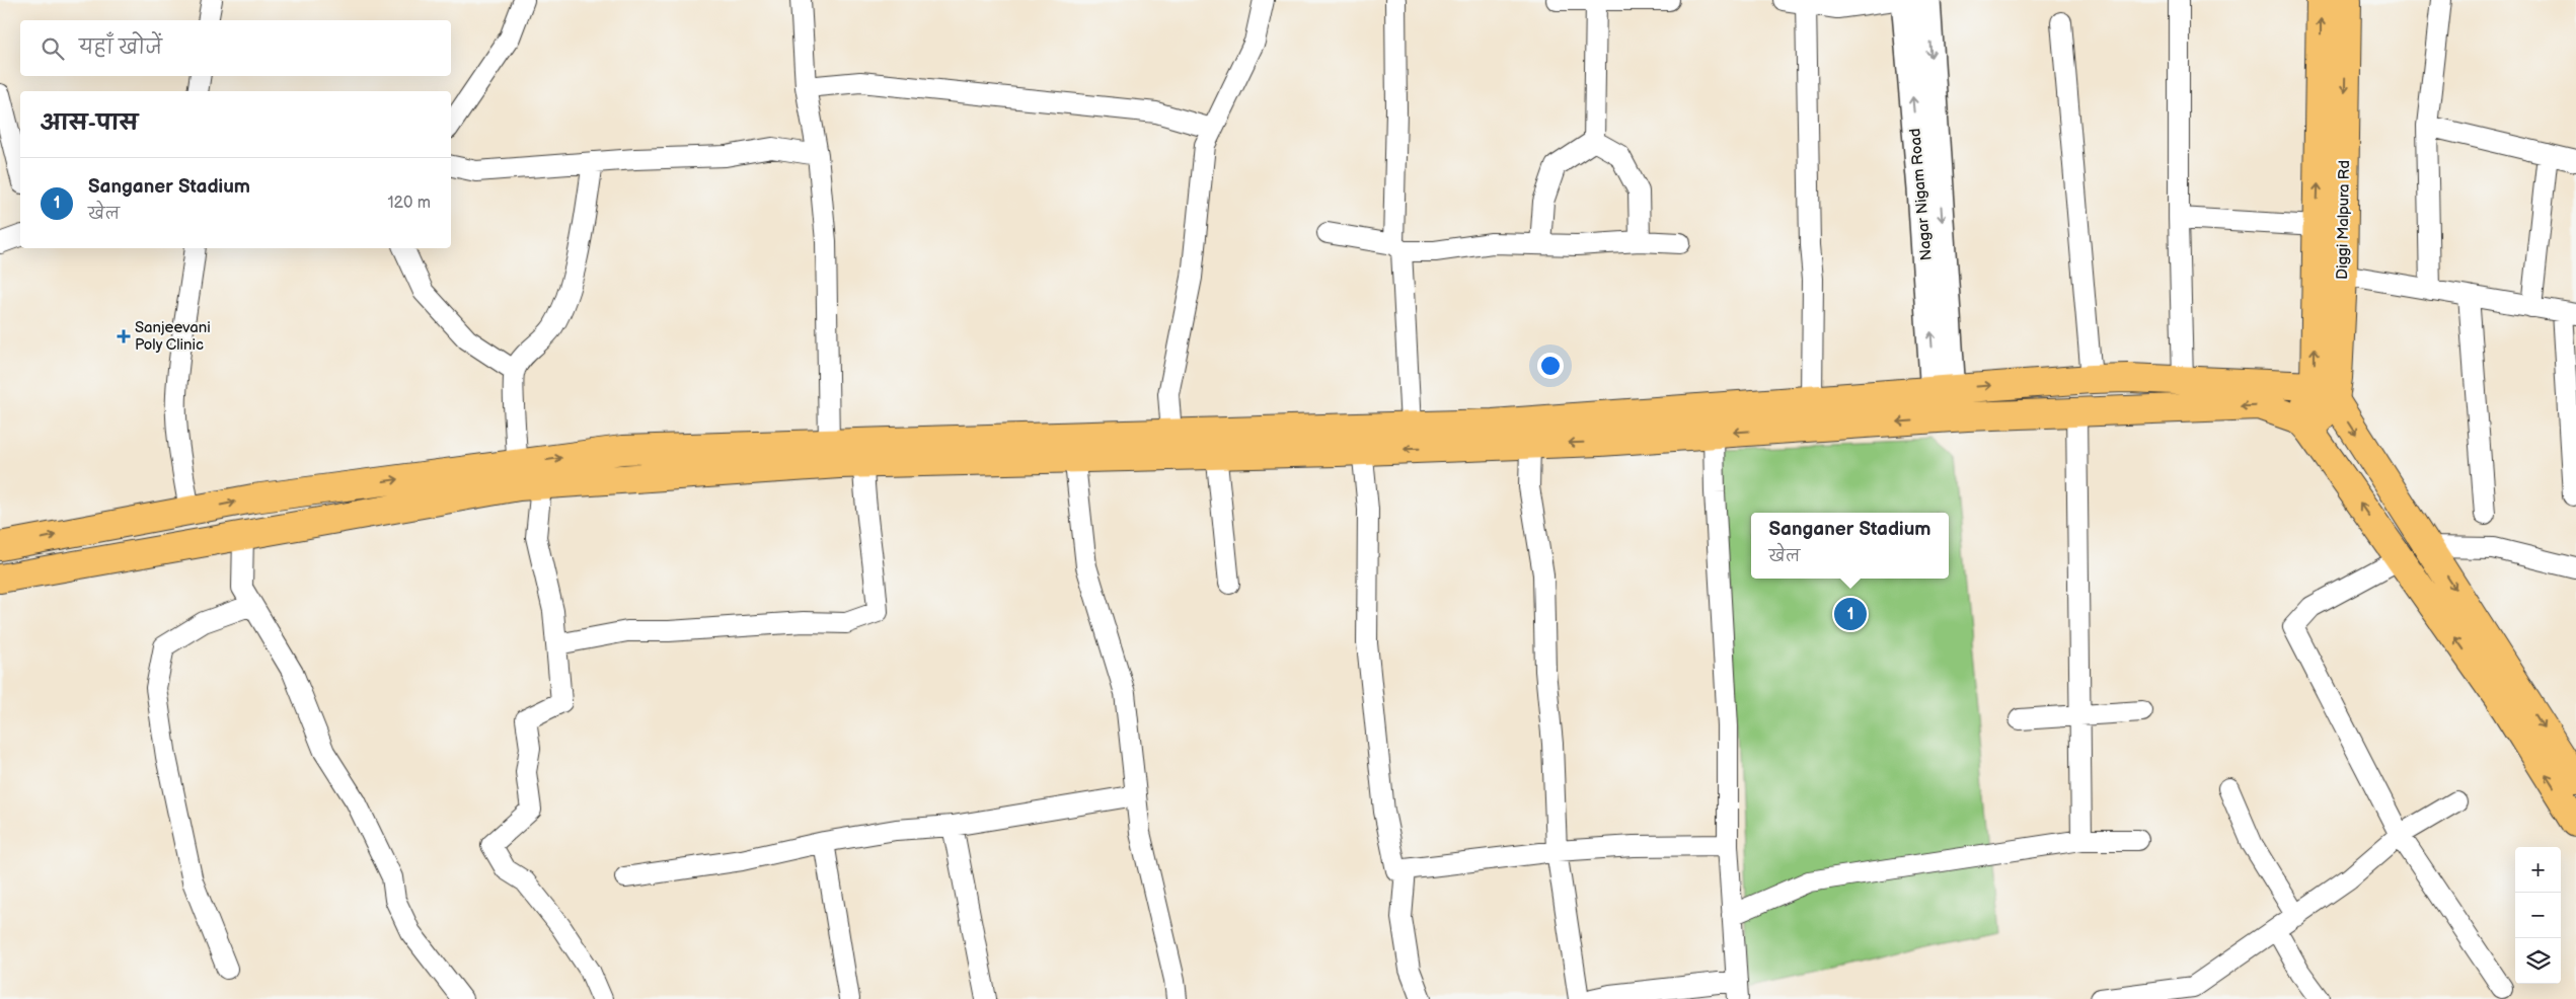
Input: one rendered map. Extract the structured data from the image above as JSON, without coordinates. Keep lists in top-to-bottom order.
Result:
{
  "streets": {
    "main road": ["Diggi Malpura Rd"],
    "street": ["Nagar Nigam Road"]
  },
  "places": {
    "health": ["Sanjeevani Poly Clinic"]
  },
  "page": {
    "search": "यहाँ खोजें",
    "heading": "आस-पास",
    "list": [
      {
        "mark": "1",
        "name": "Sanganer Stadium",
        "note": "खेल",
        "value": "120 m"
      }
    ],
    "popup": ["Sanganer Stadium", "खेल"],
    "pins": "1",
    "map_buttons": ["+", "−"]
  }
}
